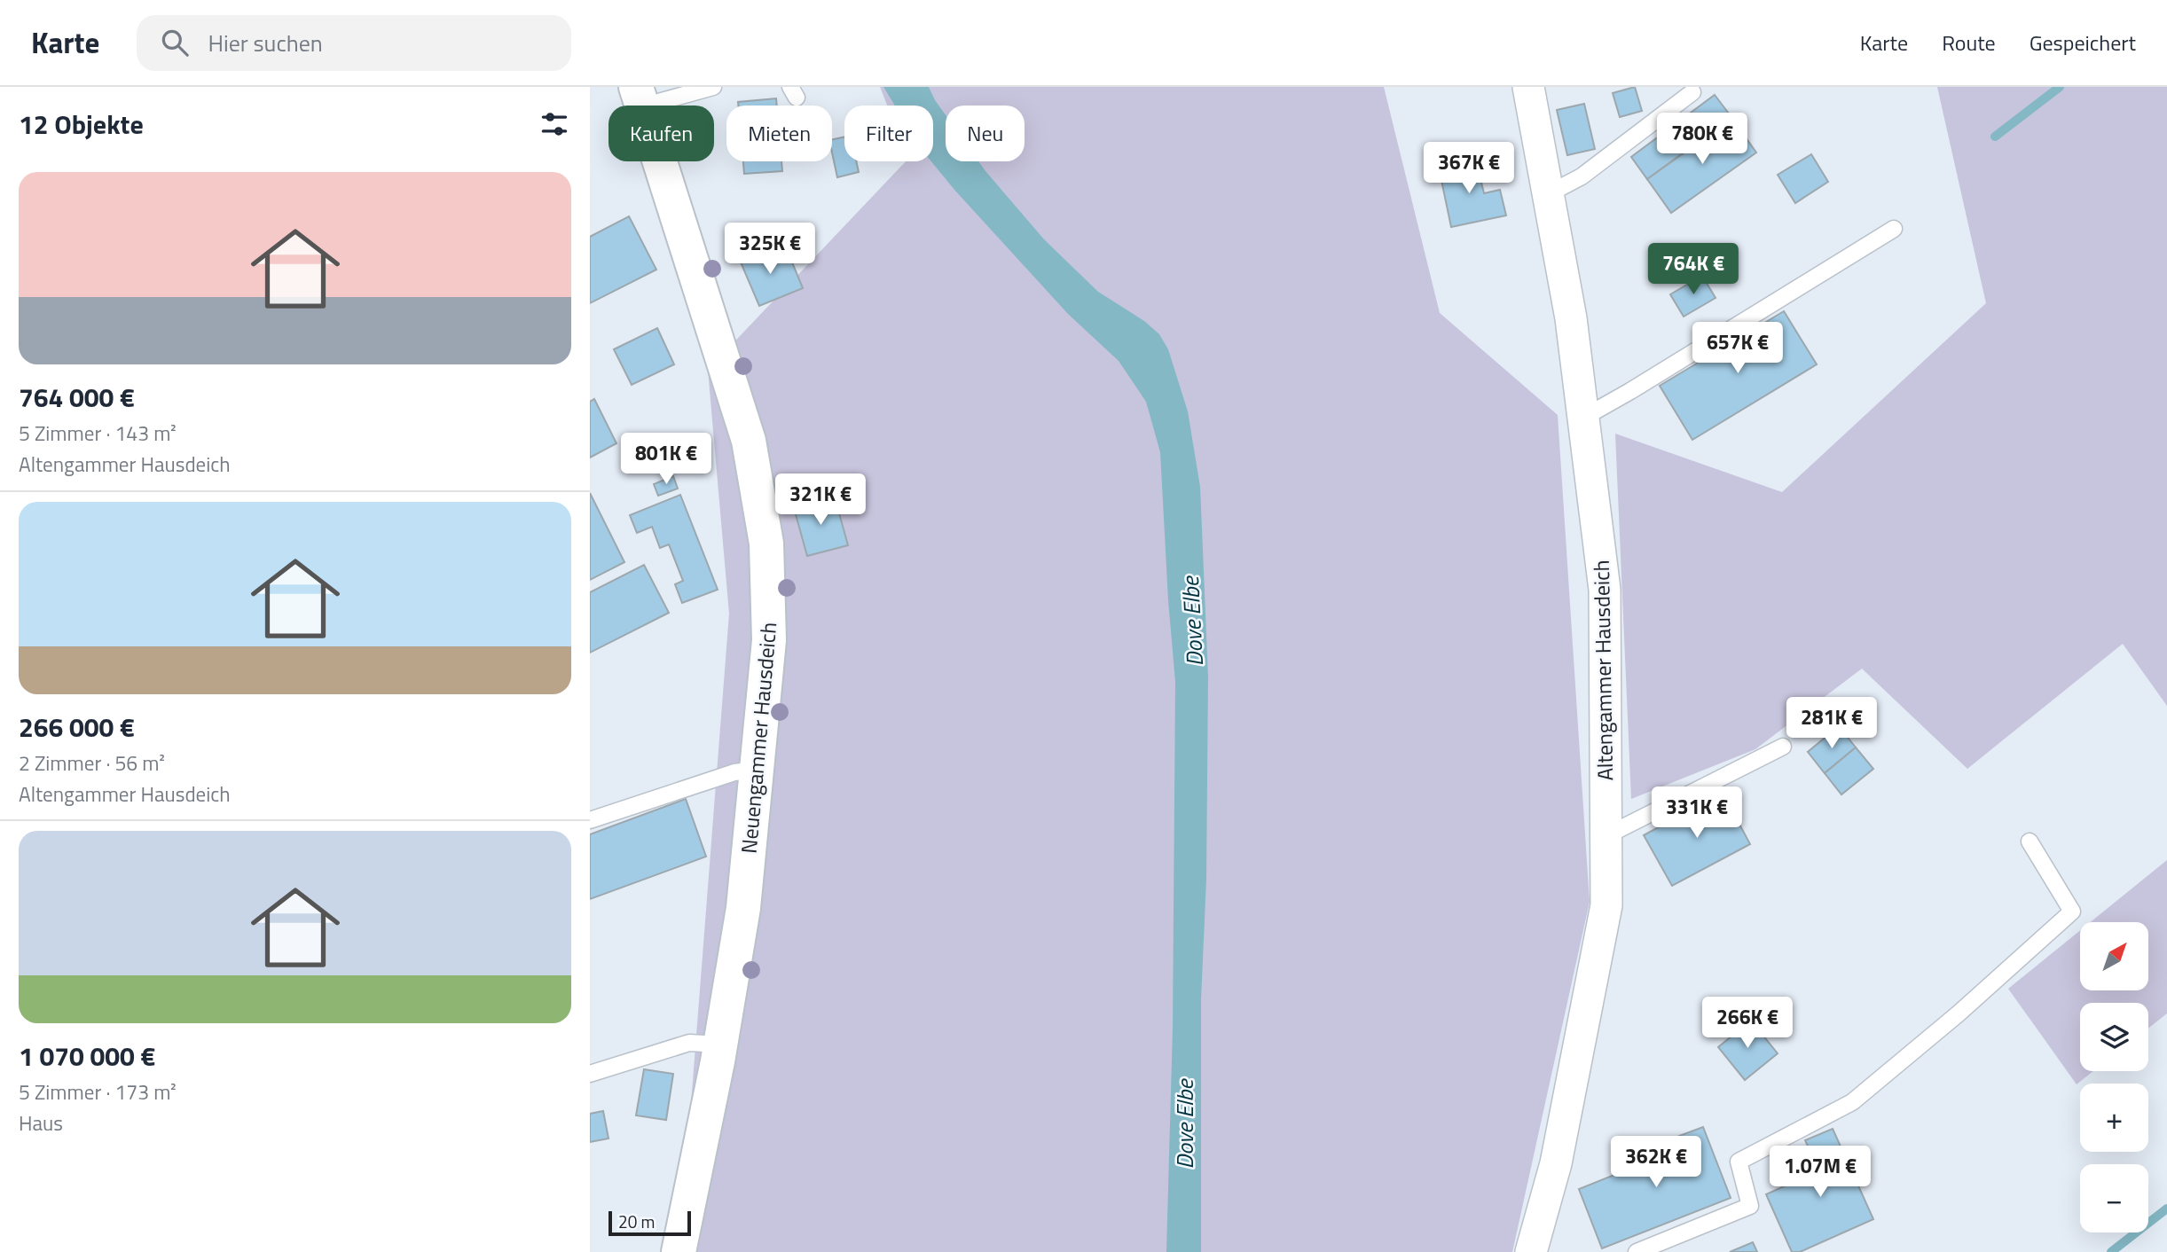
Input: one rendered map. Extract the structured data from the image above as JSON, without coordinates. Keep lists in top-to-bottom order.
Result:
{
  "streets": {
    "street": ["Altengammer Hausdeich", "Neuengammer Hausdeich"]
  },
  "water": ["Dove Elbe"],
  "scale_bar": "20 m",
  "north": "top right",
  "page": {
    "header": "Karte",
    "search": "Hier suchen",
    "nav": ["Karte", "Route", "Gespeichert"],
    "heading": "12 Objekte",
    "chip": [
      "Kaufen",
      "Mieten",
      "Filter",
      "Neu"
    ],
    "price": [
      "780K €",
      "367K €",
      "325K €",
      "764K €",
      "657K €",
      "801K €",
      "321K €",
      "281K €",
      "331K €",
      "266K €",
      "362K €",
      "1.07M €"
    ],
    "list": [
      {
        "name": "764 000 €",
        "note": "5 Zimmer · 143 m² · Altengammer Hausdeich"
      },
      {
        "name": "266 000 €",
        "note": "2 Zimmer · 56 m² · Altengammer Hausdeich"
      },
      {
        "name": "1 070 000 €",
        "note": "5 Zimmer · 173 m² · Haus"
      }
    ],
    "map_buttons": ["+", "−"],
    "scale": "20 m"
  }
}
